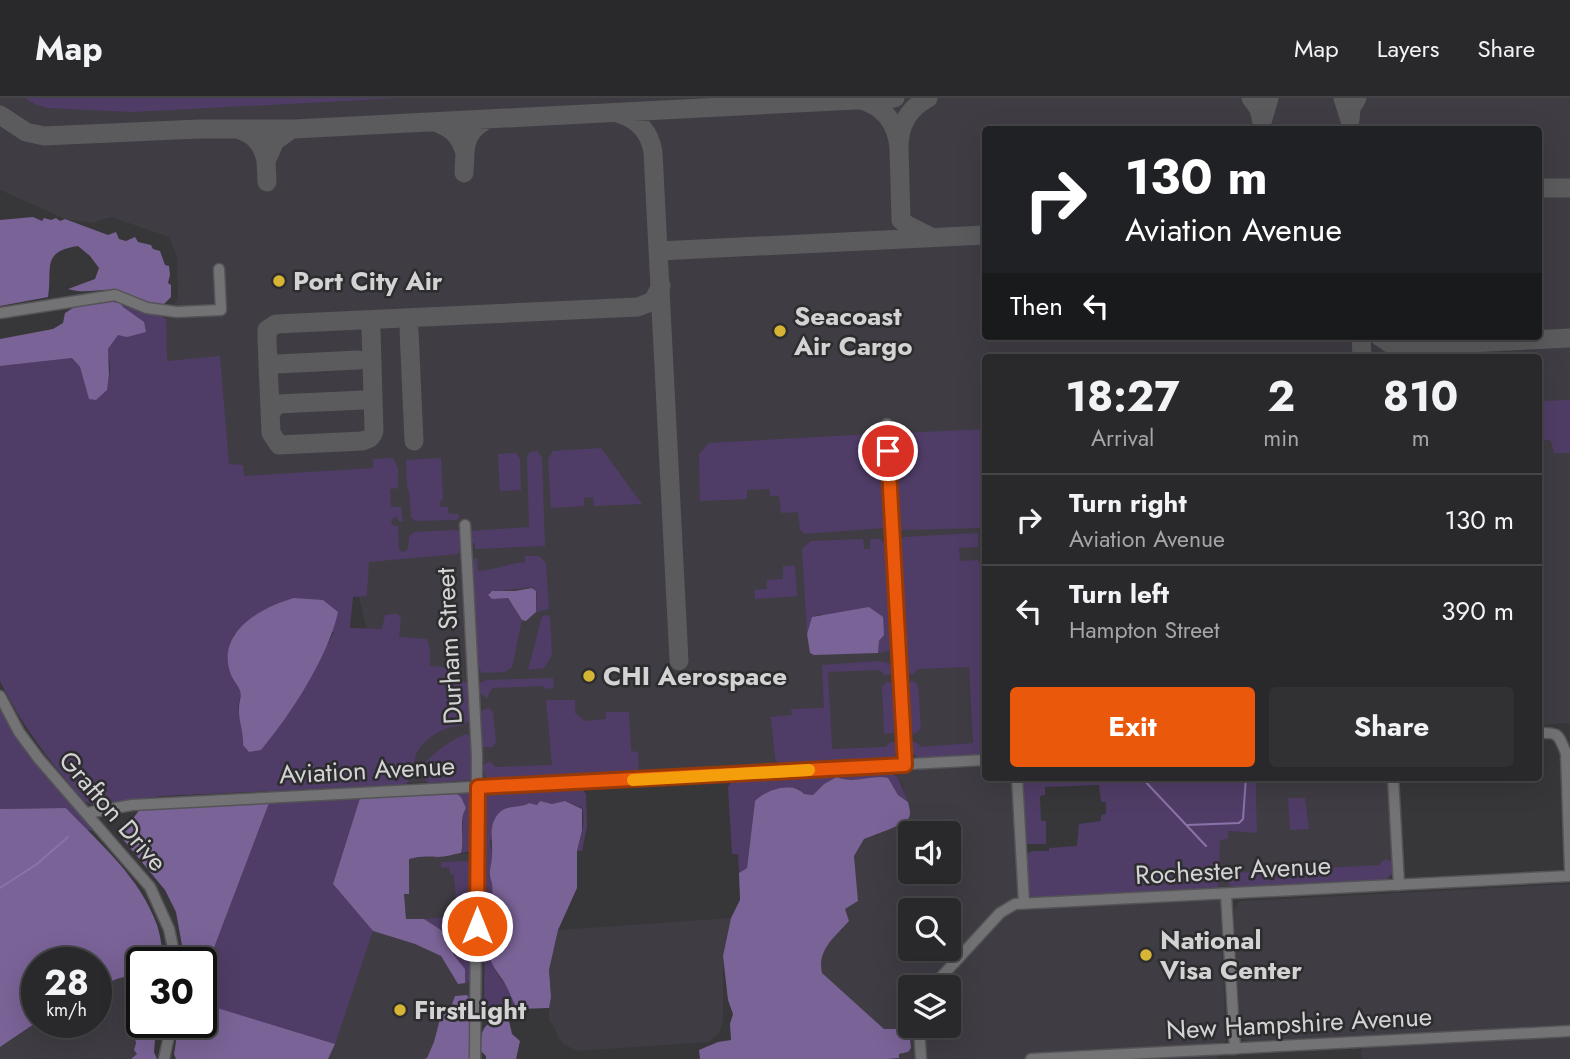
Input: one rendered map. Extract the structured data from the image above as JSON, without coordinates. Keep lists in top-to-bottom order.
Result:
{
  "streets": {
    "street": [
      "Durham Street",
      "Aviation Avenue",
      "Grafton Drive",
      "Rochester Avenue",
      "New Hampshire Avenue"
    ]
  },
  "crossings": [
    ["Durham Street", "Aviation Avenue"],
    ["Aviation Avenue", "Grafton Drive"]
  ],
  "places": [
    "Port City Air",
    "Seacoast Air Cargo",
    "CHI Aerospace",
    "National Visa Center",
    "FirstLight"
  ],
  "page": {
    "header": "Map",
    "nav": ["Map", "Layers", "Share"],
    "turn": ["130 m", "Aviation Avenue"],
    "then": "Then",
    "eta": [
      "18:27",
      "Arrival",
      "2",
      "min",
      "810",
      "m"
    ],
    "list": [
      {
        "name": "Turn right",
        "note": "Aviation Avenue",
        "value": "130 m"
      },
      {
        "name": "Turn left",
        "note": "Hampton Street",
        "value": "390 m"
      }
    ],
    "buttons": ["Exit", "Share"],
    "speed": "28 km/h",
    "limit": "30"
  }
}
